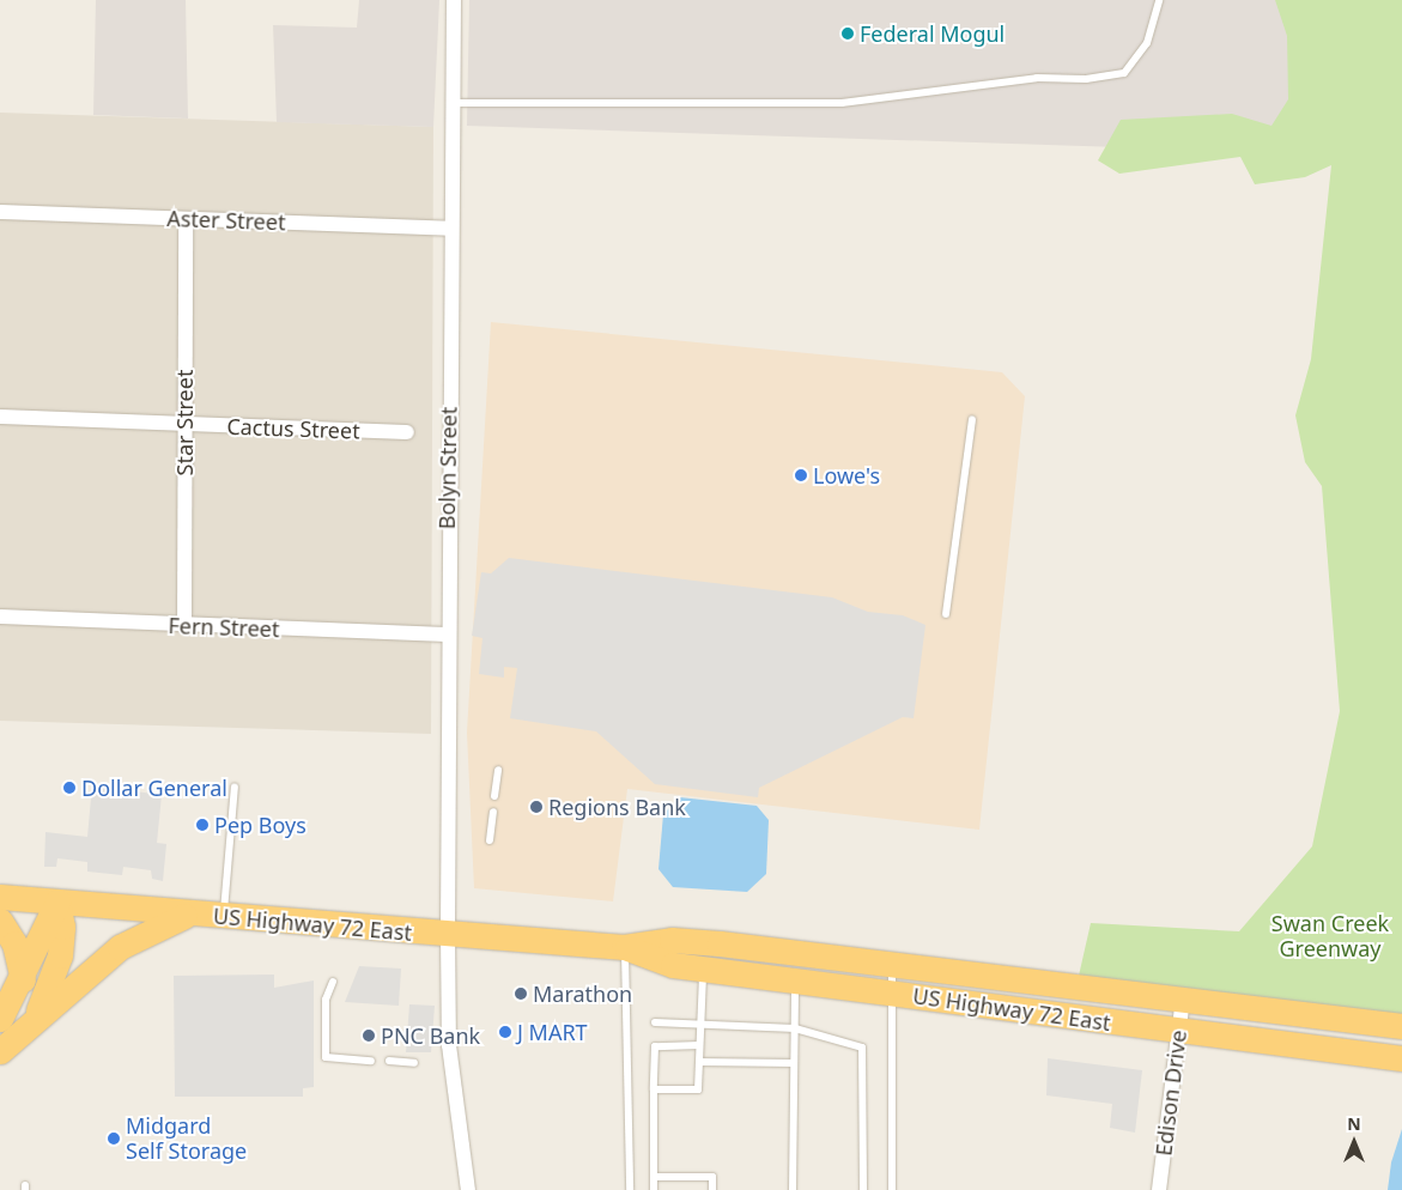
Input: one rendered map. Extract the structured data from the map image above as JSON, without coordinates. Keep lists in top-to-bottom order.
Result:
{
  "streets": {
    "highway": ["US Highway 72 East"],
    "street": [
      "Aster Street",
      "Star Street",
      "Cactus Street",
      "Bolyn Street",
      "Fern Street",
      "Edison Drive"
    ]
  },
  "crossings": [
    ["Aster Street", "Star Street"],
    ["Aster Street", "Bolyn Street"],
    ["Star Street", "Cactus Street"],
    ["Star Street", "Fern Street"],
    ["Bolyn Street", "Fern Street"],
    ["Bolyn Street", "US Highway 72 East"],
    ["US Highway 72 East", "Edison Drive"]
  ],
  "parks": ["Swan Creek Greenway"],
  "places": [
    "Federal Mogul",
    "Lowe's",
    "Dollar General",
    "Regions Bank",
    "Pep Boys",
    "Marathon",
    "J MART",
    "PNC Bank",
    "Midgard Self Storage"
  ],
  "north": "top"
}
